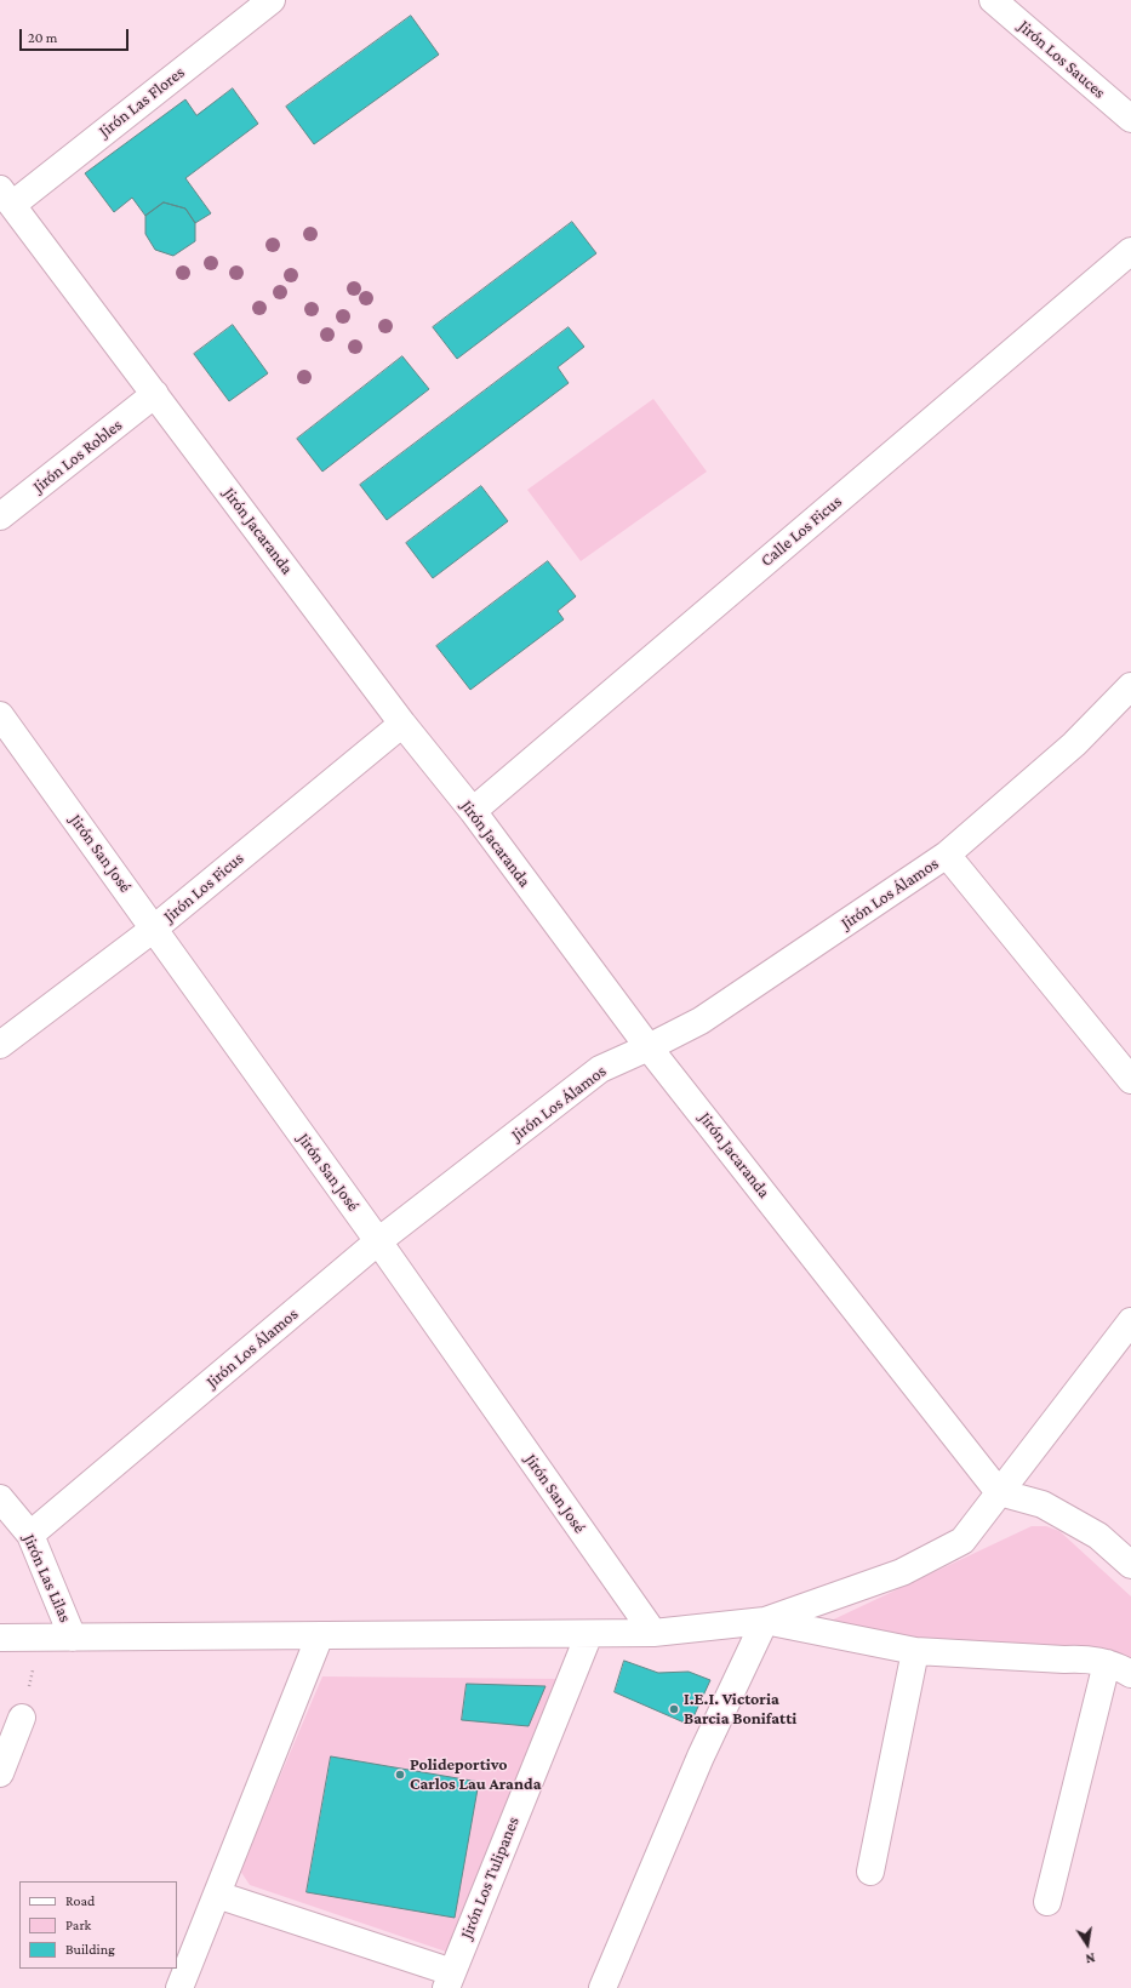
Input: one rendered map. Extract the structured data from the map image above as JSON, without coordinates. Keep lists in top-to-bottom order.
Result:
{
  "streets": {
    "street": [
      "Jirón Los Sauces",
      "Jirón Las Flores",
      "Jirón Los Robles",
      "Jirón Jacaranda",
      "Calle Los Ficus",
      "Jirón San José",
      "Jirón Los Ficus",
      "Jirón Los Álamos",
      "Jirón Las Lilas",
      "Jirón Los Tulipanes"
    ]
  },
  "crossings": [
    ["Jirón Las Flores", "Jirón Jacaranda"],
    ["Jirón Los Robles", "Jirón Jacaranda"],
    ["Jirón Jacaranda", "Calle Los Ficus"],
    ["Jirón Jacaranda", "Jirón Los Ficus"],
    ["Jirón Jacaranda", "Jirón Los Álamos"],
    ["Jirón San José", "Jirón Los Ficus"],
    ["Jirón San José", "Jirón Los Álamos"],
    ["Jirón Los Álamos", "Jirón Las Lilas"]
  ],
  "places": ["I.E.I. Victoria Barcia Bonifatti", "Polideportivo Carlos Lau Aranda"],
  "legend": ["Road", "Park", "Building"],
  "scale_bar": "20 m",
  "north": "bottom"
}
